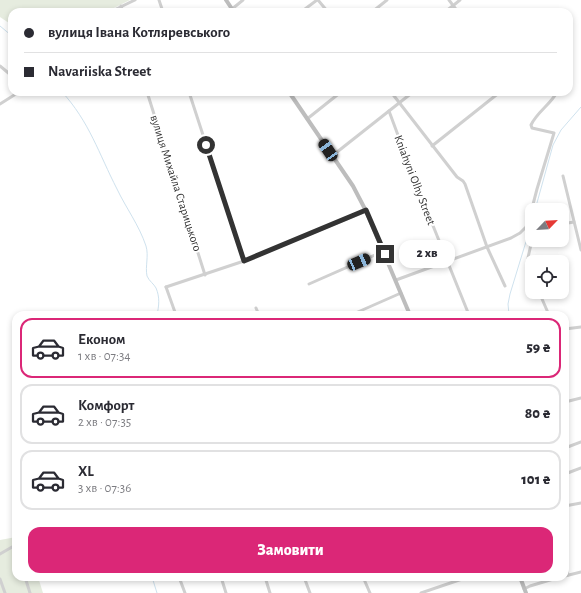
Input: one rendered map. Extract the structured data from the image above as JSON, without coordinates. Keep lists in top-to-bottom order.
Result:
{
  "streets": {
    "street": ["Kniahyni Olhy Street", "вулиця Михайла Старицького"]
  },
  "north": "top right",
  "page": {
    "banner": ["вулиця Івана Котляревського", "Navariiska Street"],
    "bubble": "2 хв",
    "list": [
      {
        "name": "Економ",
        "note": "1 хв · 07:34",
        "value": "59 ₴"
      },
      {
        "name": "Комфорт",
        "note": "2 хв · 07:35",
        "value": "80 ₴"
      },
      {
        "name": "XL",
        "note": "3 хв · 07:36",
        "value": "101 ₴"
      }
    ],
    "buttons": "Замовити"
  }
}
